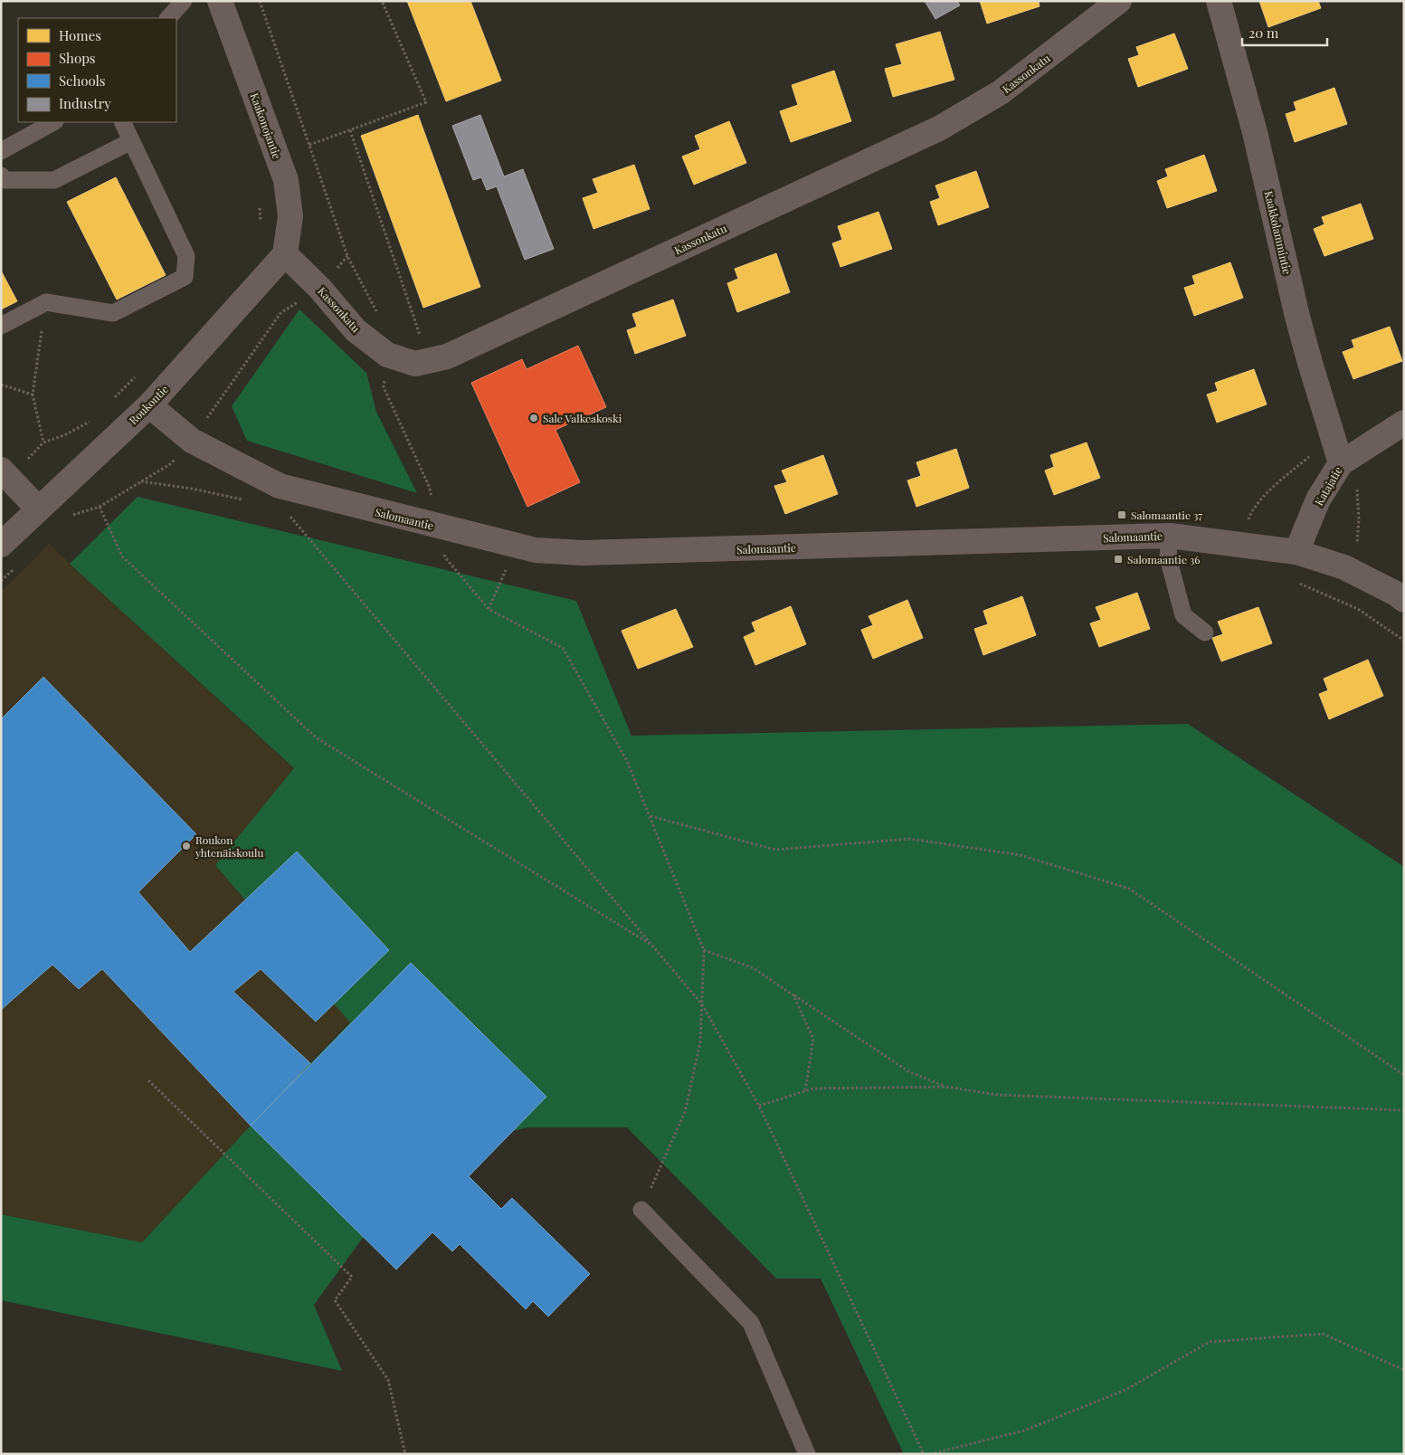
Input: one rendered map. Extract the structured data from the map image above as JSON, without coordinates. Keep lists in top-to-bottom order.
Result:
{
  "streets": {
    "street": [
      "Kassonkatu",
      "Kaakonojantie",
      "Kaakkolammintie",
      "Roukontie",
      "Katajatie",
      "Salomaantie"
    ]
  },
  "crossings": [
    ["Kassonkatu", "Kaakonojantie"],
    ["Kassonkatu", "Roukontie"],
    ["Kaakonojantie", "Roukontie"],
    ["Kaakkolammintie", "Katajatie"],
    ["Roukontie", "Salomaantie"],
    ["Katajatie", "Salomaantie"]
  ],
  "places": {
    "other": ["Sale Valkeakoski", "Roukon yhtenäiskoulu"],
    "transit": ["Salomaantie 37", "Salomaantie 36"]
  },
  "legend": [
    "Homes",
    "Shops",
    "Schools",
    "Industry"
  ],
  "scale_bar": "20 m"
}
